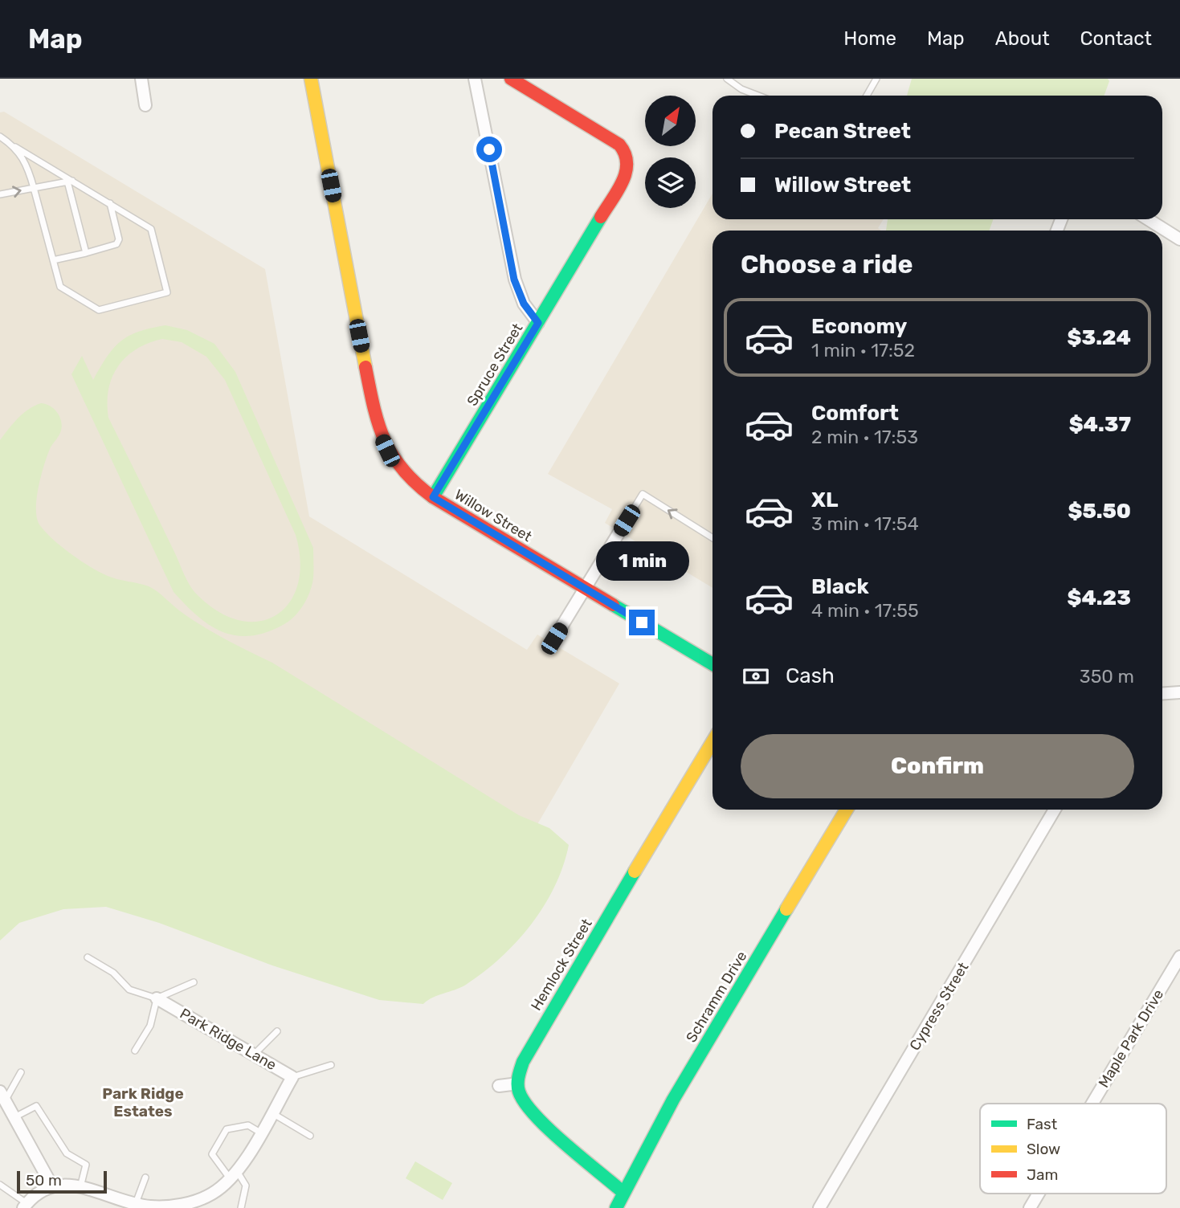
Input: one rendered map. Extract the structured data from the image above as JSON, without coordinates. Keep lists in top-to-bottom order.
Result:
{
  "streets": {
    "street": [
      "Spruce Street",
      "Willow Street",
      "Hemlock Street",
      "Schramm Drive",
      "Cypress Street",
      "Maple Park Drive",
      "Park Ridge Lane"
    ]
  },
  "crossings": [
    ["Spruce Street", "Willow Street"]
  ],
  "districts": ["Park Ridge Estates"],
  "legend": ["Fast", "Slow", "Jam"],
  "scale_bar": "50 m",
  "north": "top right",
  "page": {
    "header": "Map",
    "nav": [
      "Home",
      "Map",
      "About",
      "Contact"
    ],
    "banner": ["Pecan Street", "Willow Street"],
    "heading": "Choose a ride",
    "list": [
      {
        "name": "Economy",
        "note": "1 min · 17:52",
        "value": "$3.24"
      },
      {
        "name": "Comfort",
        "note": "2 min · 17:53",
        "value": "$4.37"
      },
      {
        "name": "XL",
        "note": "3 min · 17:54",
        "value": "$5.50"
      },
      {
        "name": "Black",
        "note": "4 min · 17:55",
        "value": "$4.23"
      }
    ],
    "bubble": "1 min",
    "pay": ["Cash", "350 m"],
    "buttons": "Confirm",
    "scale": "50 m"
  }
}
